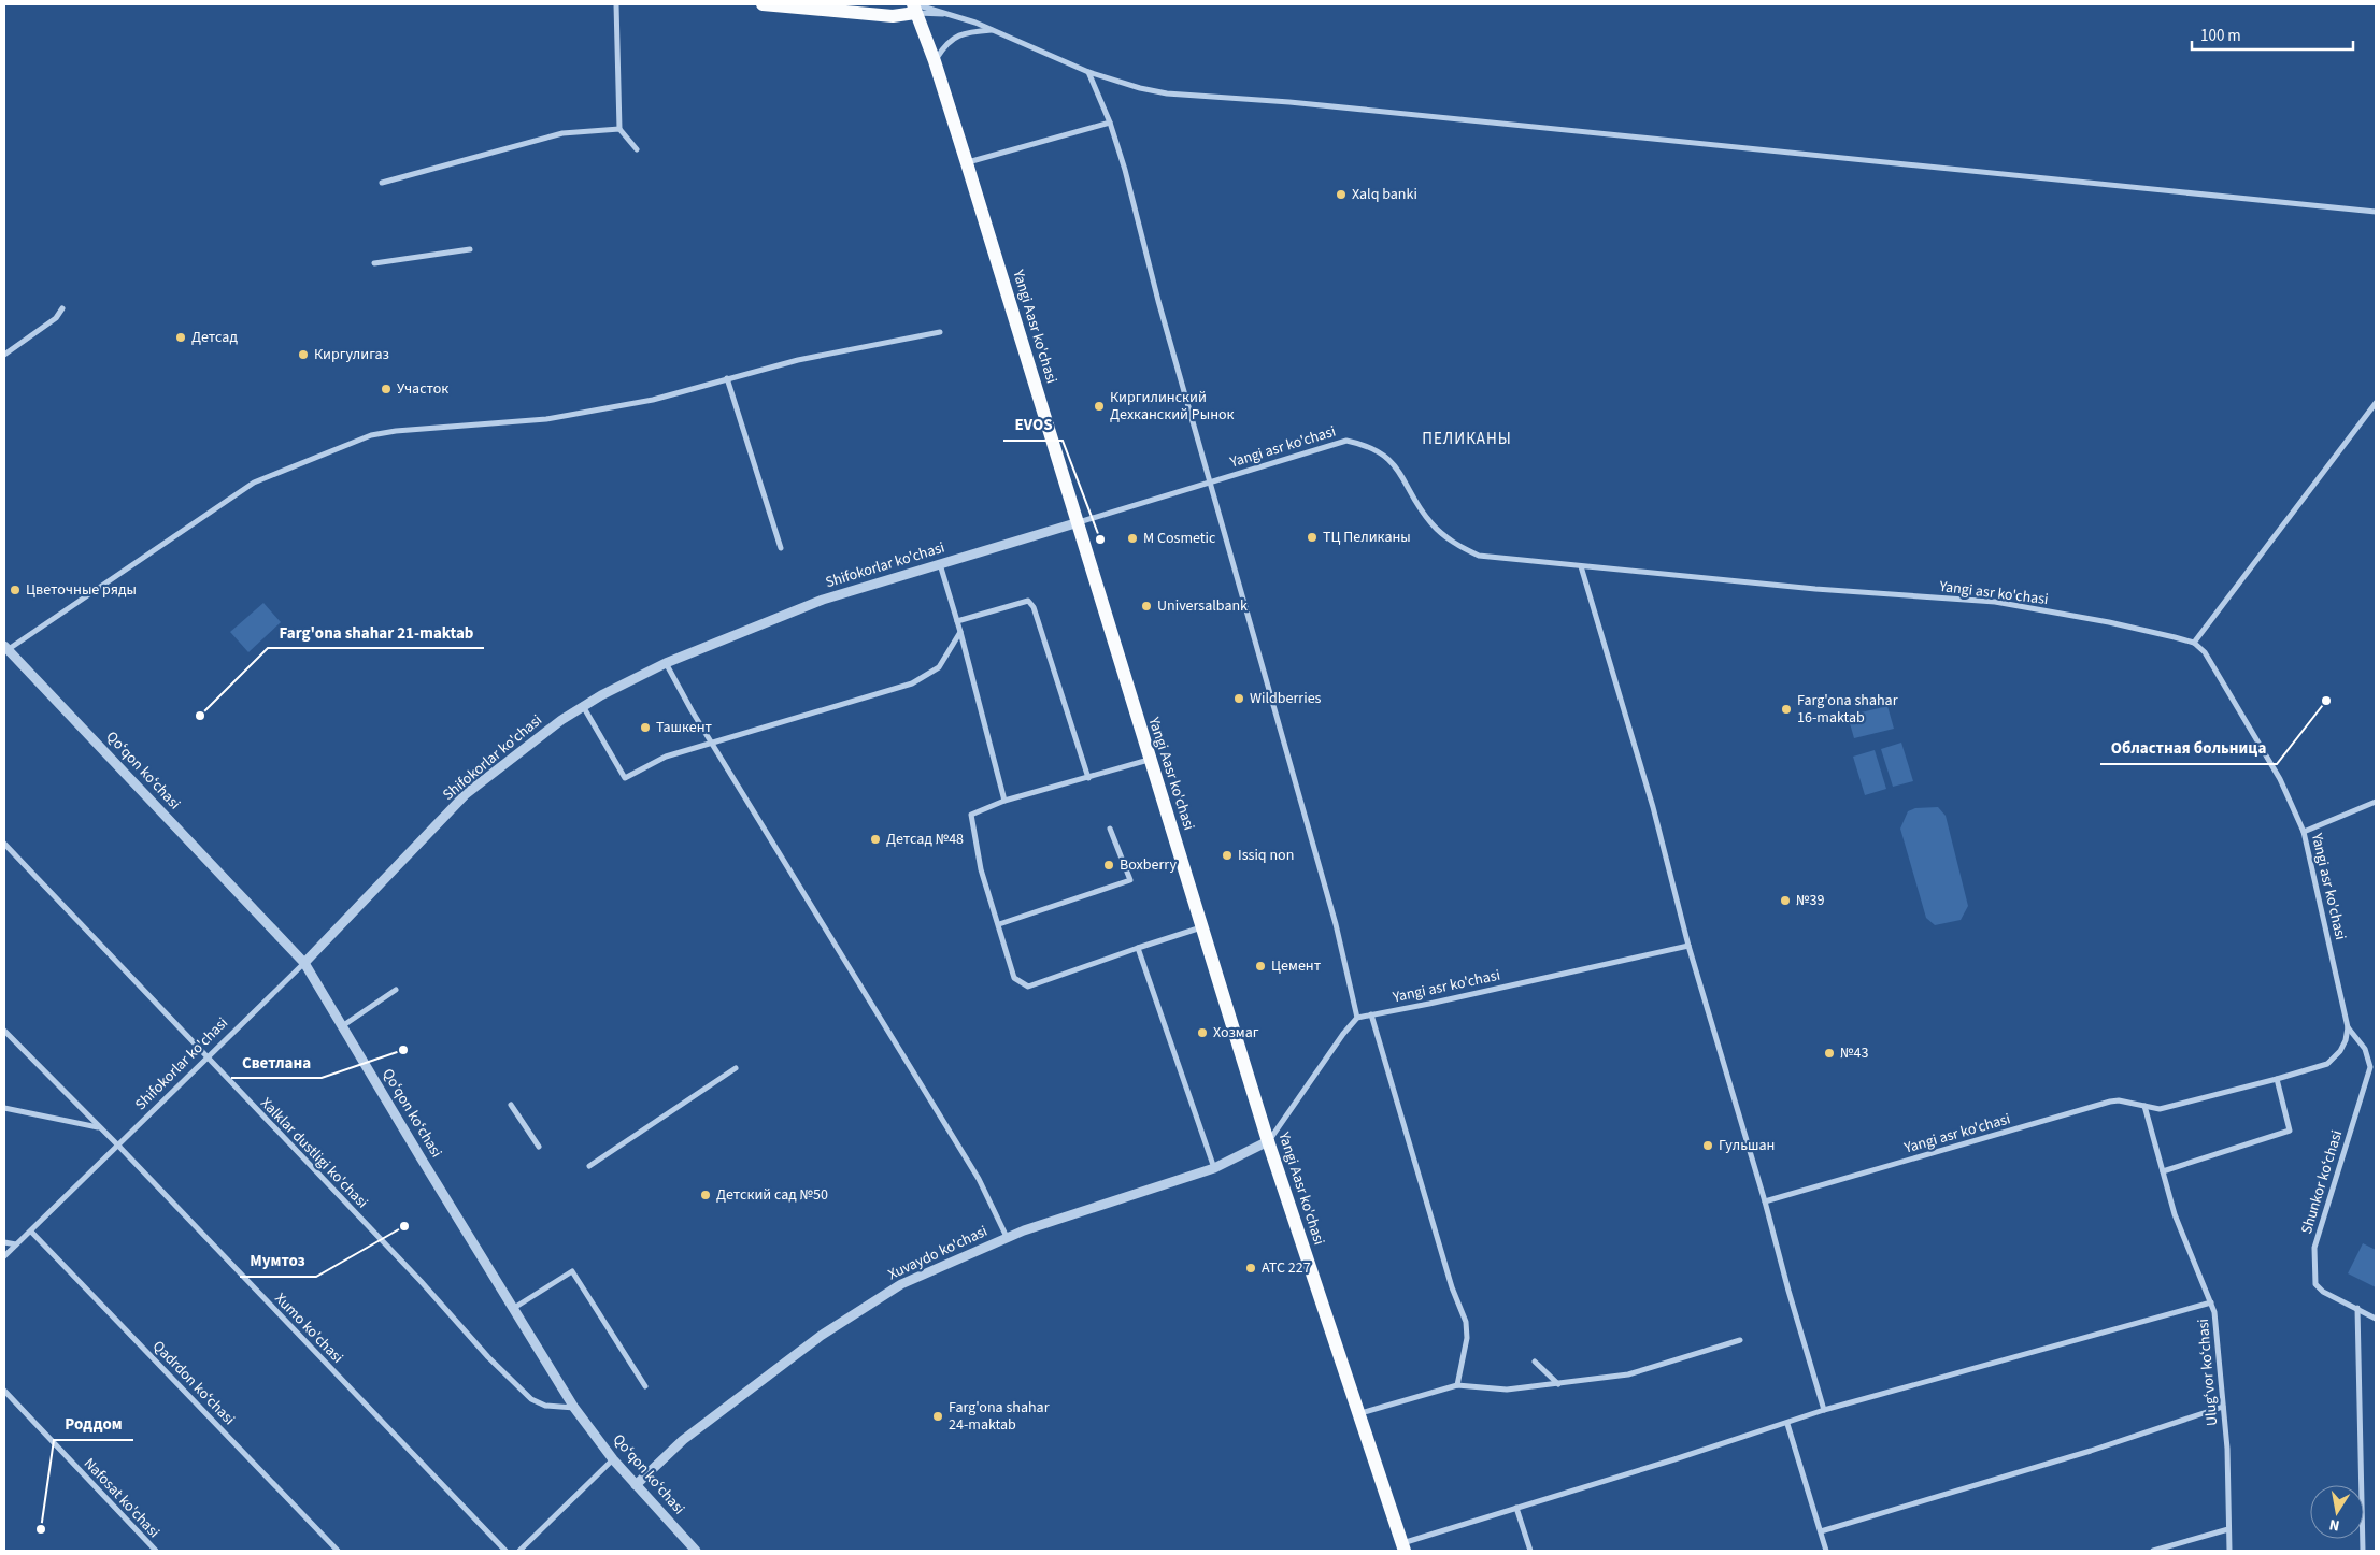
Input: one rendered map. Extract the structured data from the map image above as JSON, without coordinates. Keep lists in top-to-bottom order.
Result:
{
  "streets": {
    "main road": ["Yangi Aasr ko'chasi"],
    "street": [
      "Yangi asr ko'chasi",
      "Shifokorlar ko'chasi",
      "Qoʻqon koʻchasi",
      "Xalklar dustligi ko'chasi",
      "Shunkor koʻchasi",
      "Xuvaydo ko'chasi",
      "Xumo ko'chasi",
      "Ulugʻvor koʻchasi",
      "Qadrdon koʻchasi",
      "Nafosat ko'chasi"
    ]
  },
  "crossings": [
    ["Yangi Aasr ko'chasi", "Yangi asr ko'chasi"],
    ["Yangi Aasr ko'chasi", "Shifokorlar ko'chasi"],
    ["Yangi Aasr ko'chasi", "Xuvaydo ko'chasi"],
    ["Yangi asr ko'chasi", "Shifokorlar ko'chasi"],
    ["Yangi asr ko'chasi", "Shunkor koʻchasi"],
    ["Yangi asr ko'chasi", "Ulugʻvor koʻchasi"],
    ["Shifokorlar ko'chasi", "Qoʻqon koʻchasi"],
    ["Shifokorlar ko'chasi", "Xalklar dustligi ko'chasi"],
    ["Shifokorlar ko'chasi", "Xumo ko'chasi"],
    ["Shifokorlar ko'chasi", "Qadrdon koʻchasi"],
    ["Qoʻqon koʻchasi", "Xalklar dustligi ko'chasi"],
    ["Qoʻqon koʻchasi", "Xuvaydo ko'chasi"]
  ],
  "districts": ["ПЕЛИКАНЫ"],
  "places": [
    "Xalq banki",
    "Детсад",
    "Киргулигаз",
    "Участок",
    "Киргилинский Дехканский Рынок",
    "ТЦ Пеликаны",
    "M Cosmetic",
    "EVOS",
    "Цветочные ряды",
    "Universalbank",
    "Wildberries",
    "Областная больница",
    "Farg'ona shahar 16-maktab",
    "Farg'ona shahar 21-maktab",
    "Ташкент",
    "Детсад №48",
    "Issiq non",
    "Boxberry",
    "№39",
    "Цемент",
    "Хозмаг",
    "Светлана",
    "№43",
    "Гульшан",
    "Детский сад №50",
    "Mумтоз",
    "АТС 227",
    "Farg'ona shahar 24-maktab",
    "Роддом"
  ],
  "scale_bar": "100 m",
  "north": "bottom"
}
